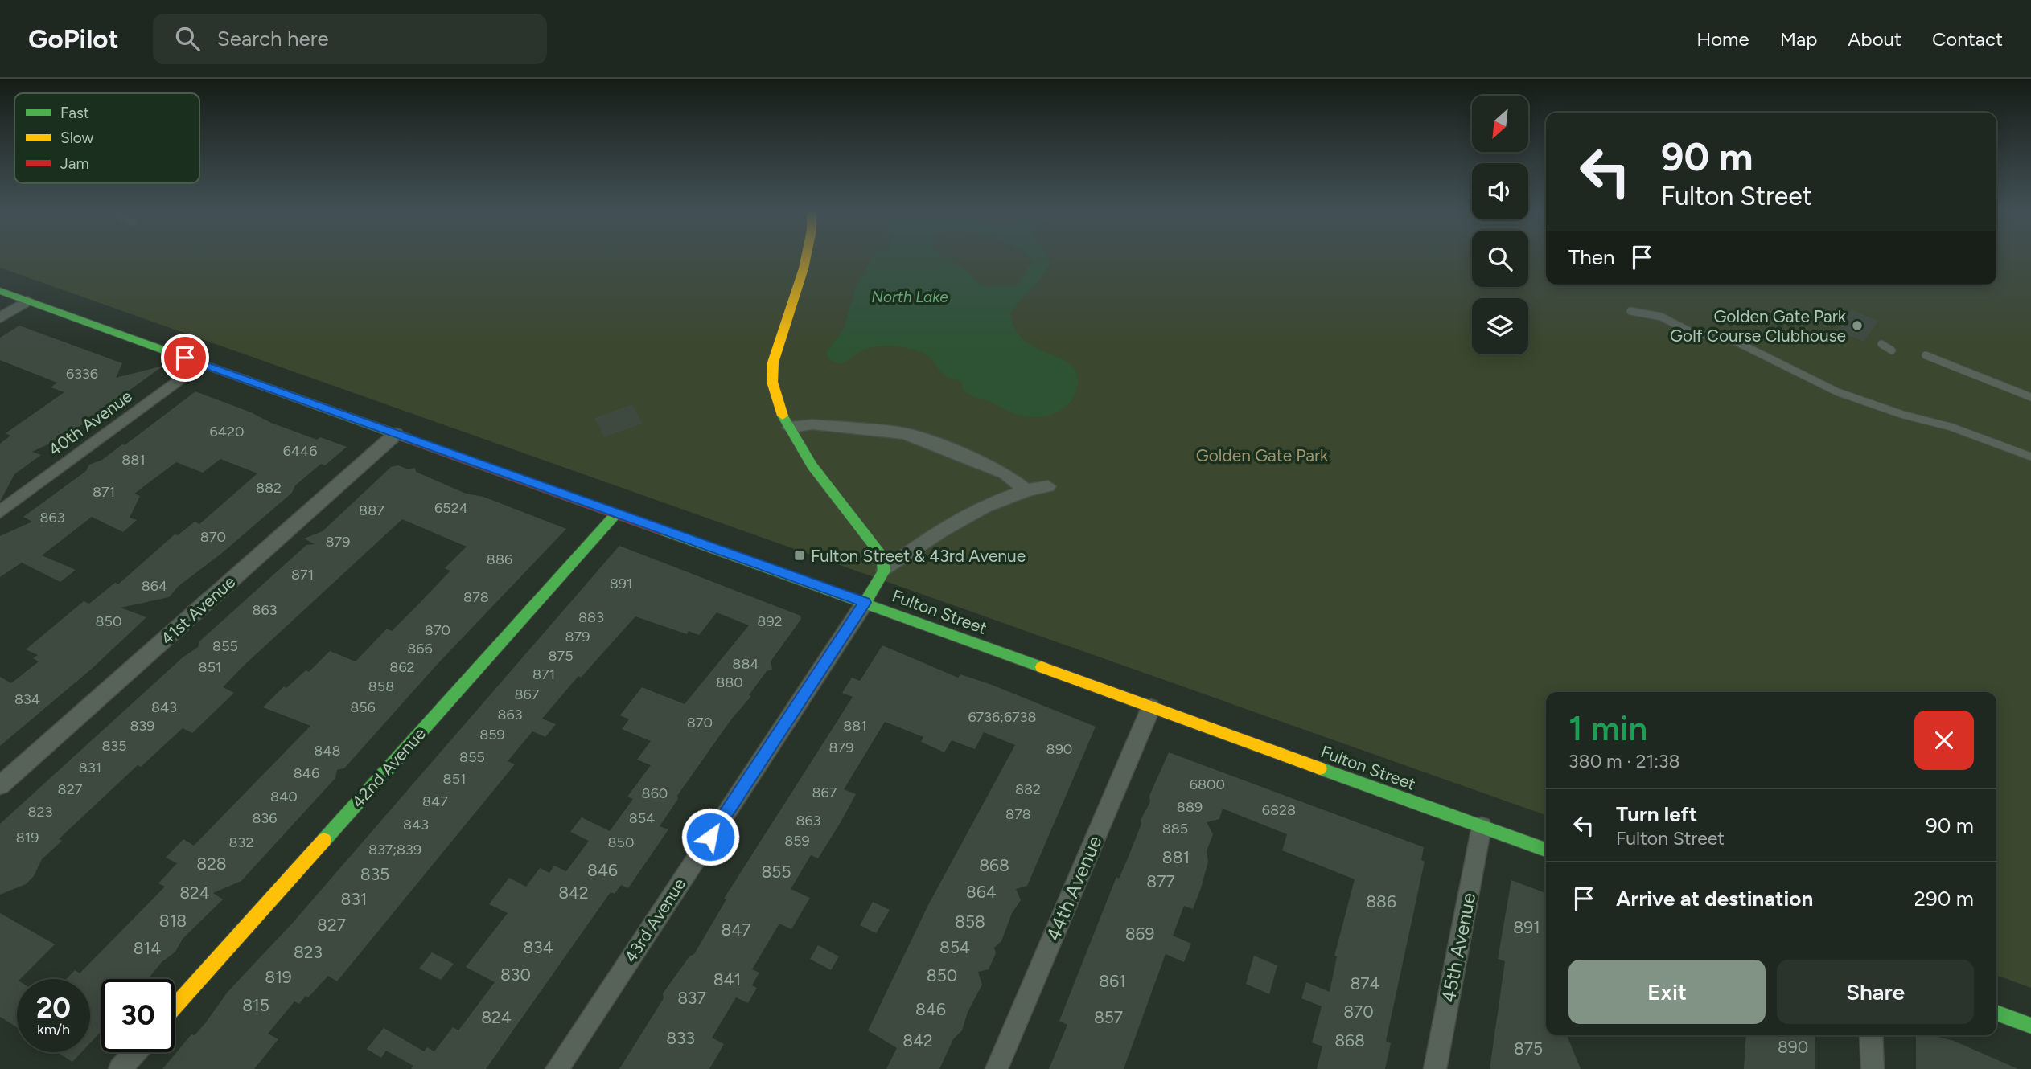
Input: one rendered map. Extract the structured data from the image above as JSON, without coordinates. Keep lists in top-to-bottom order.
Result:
{
  "streets": {
    "main road": ["Fulton Street", "42nd Avenue"],
    "street": [
      "40th Avenue",
      "41st Avenue",
      "44th Avenue",
      "43rd Avenue",
      "45th Avenue"
    ]
  },
  "crossings": [
    ["40th Avenue", "Fulton Street"],
    ["41st Avenue", "Fulton Street"],
    ["Fulton Street", "42nd Avenue"],
    ["Fulton Street", "44th Avenue"],
    ["Fulton Street", "43rd Avenue"],
    ["Fulton Street", "45th Avenue"]
  ],
  "water": ["North Lake"],
  "parks": ["Golden Gate Park"],
  "places": {
    "other": ["Golden Gate Park Golf Course Clubhouse"],
    "transit": ["Fulton Street & 43rd Avenue"]
  },
  "house_numbers": [
    "6336",
    "6420",
    "6446",
    "881",
    "882",
    "871",
    "6524",
    "887",
    "863",
    "870",
    "879",
    "886",
    "871",
    "891",
    "864",
    "878",
    "863",
    "883",
    "850",
    "892",
    "870",
    "879",
    "855",
    "866",
    "875",
    "884",
    "851",
    "862",
    "871",
    "880",
    "858",
    "867",
    "834",
    "843",
    "856",
    "863",
    "6736;6738",
    "870",
    "839",
    "881",
    "859",
    "835",
    "879",
    "890",
    "848",
    "855",
    "831",
    "846",
    "851",
    "6800",
    "827",
    "882",
    "867",
    "860",
    "840",
    "847",
    "889",
    "6828",
    "823",
    "878",
    "836",
    "854",
    "863",
    "843",
    "885",
    "819",
    "859",
    "832",
    "850",
    "837;839",
    "881",
    "828",
    "868",
    "846",
    "855",
    "835",
    "877",
    "864",
    "824",
    "842",
    "831",
    "886",
    "818",
    "858",
    "827",
    "891",
    "847",
    "869",
    "834",
    "854",
    "814",
    "823",
    "830",
    "850",
    "819",
    "841",
    "861",
    "874",
    "837",
    "815",
    "846",
    "870",
    "824",
    "857",
    "833",
    "842",
    "868",
    "890",
    "875"
  ],
  "legend": ["Fast", "Slow", "Jam"],
  "north": "bottom left",
  "page": {
    "header": "GoPilot",
    "search": "Search here",
    "nav": [
      "Home",
      "Map",
      "About",
      "Contact"
    ],
    "turn": ["90 m", "Fulton Street"],
    "then": "Then",
    "heading": ["1 min", "380 m · 21:38"],
    "list": [
      {
        "name": "Turn left",
        "note": "Fulton Street",
        "value": "90 m"
      },
      {
        "name": "Arrive at destination",
        "value": "290 m"
      }
    ],
    "buttons": ["Exit", "Share"],
    "speed": "20 km/h",
    "limit": "30"
  }
}
